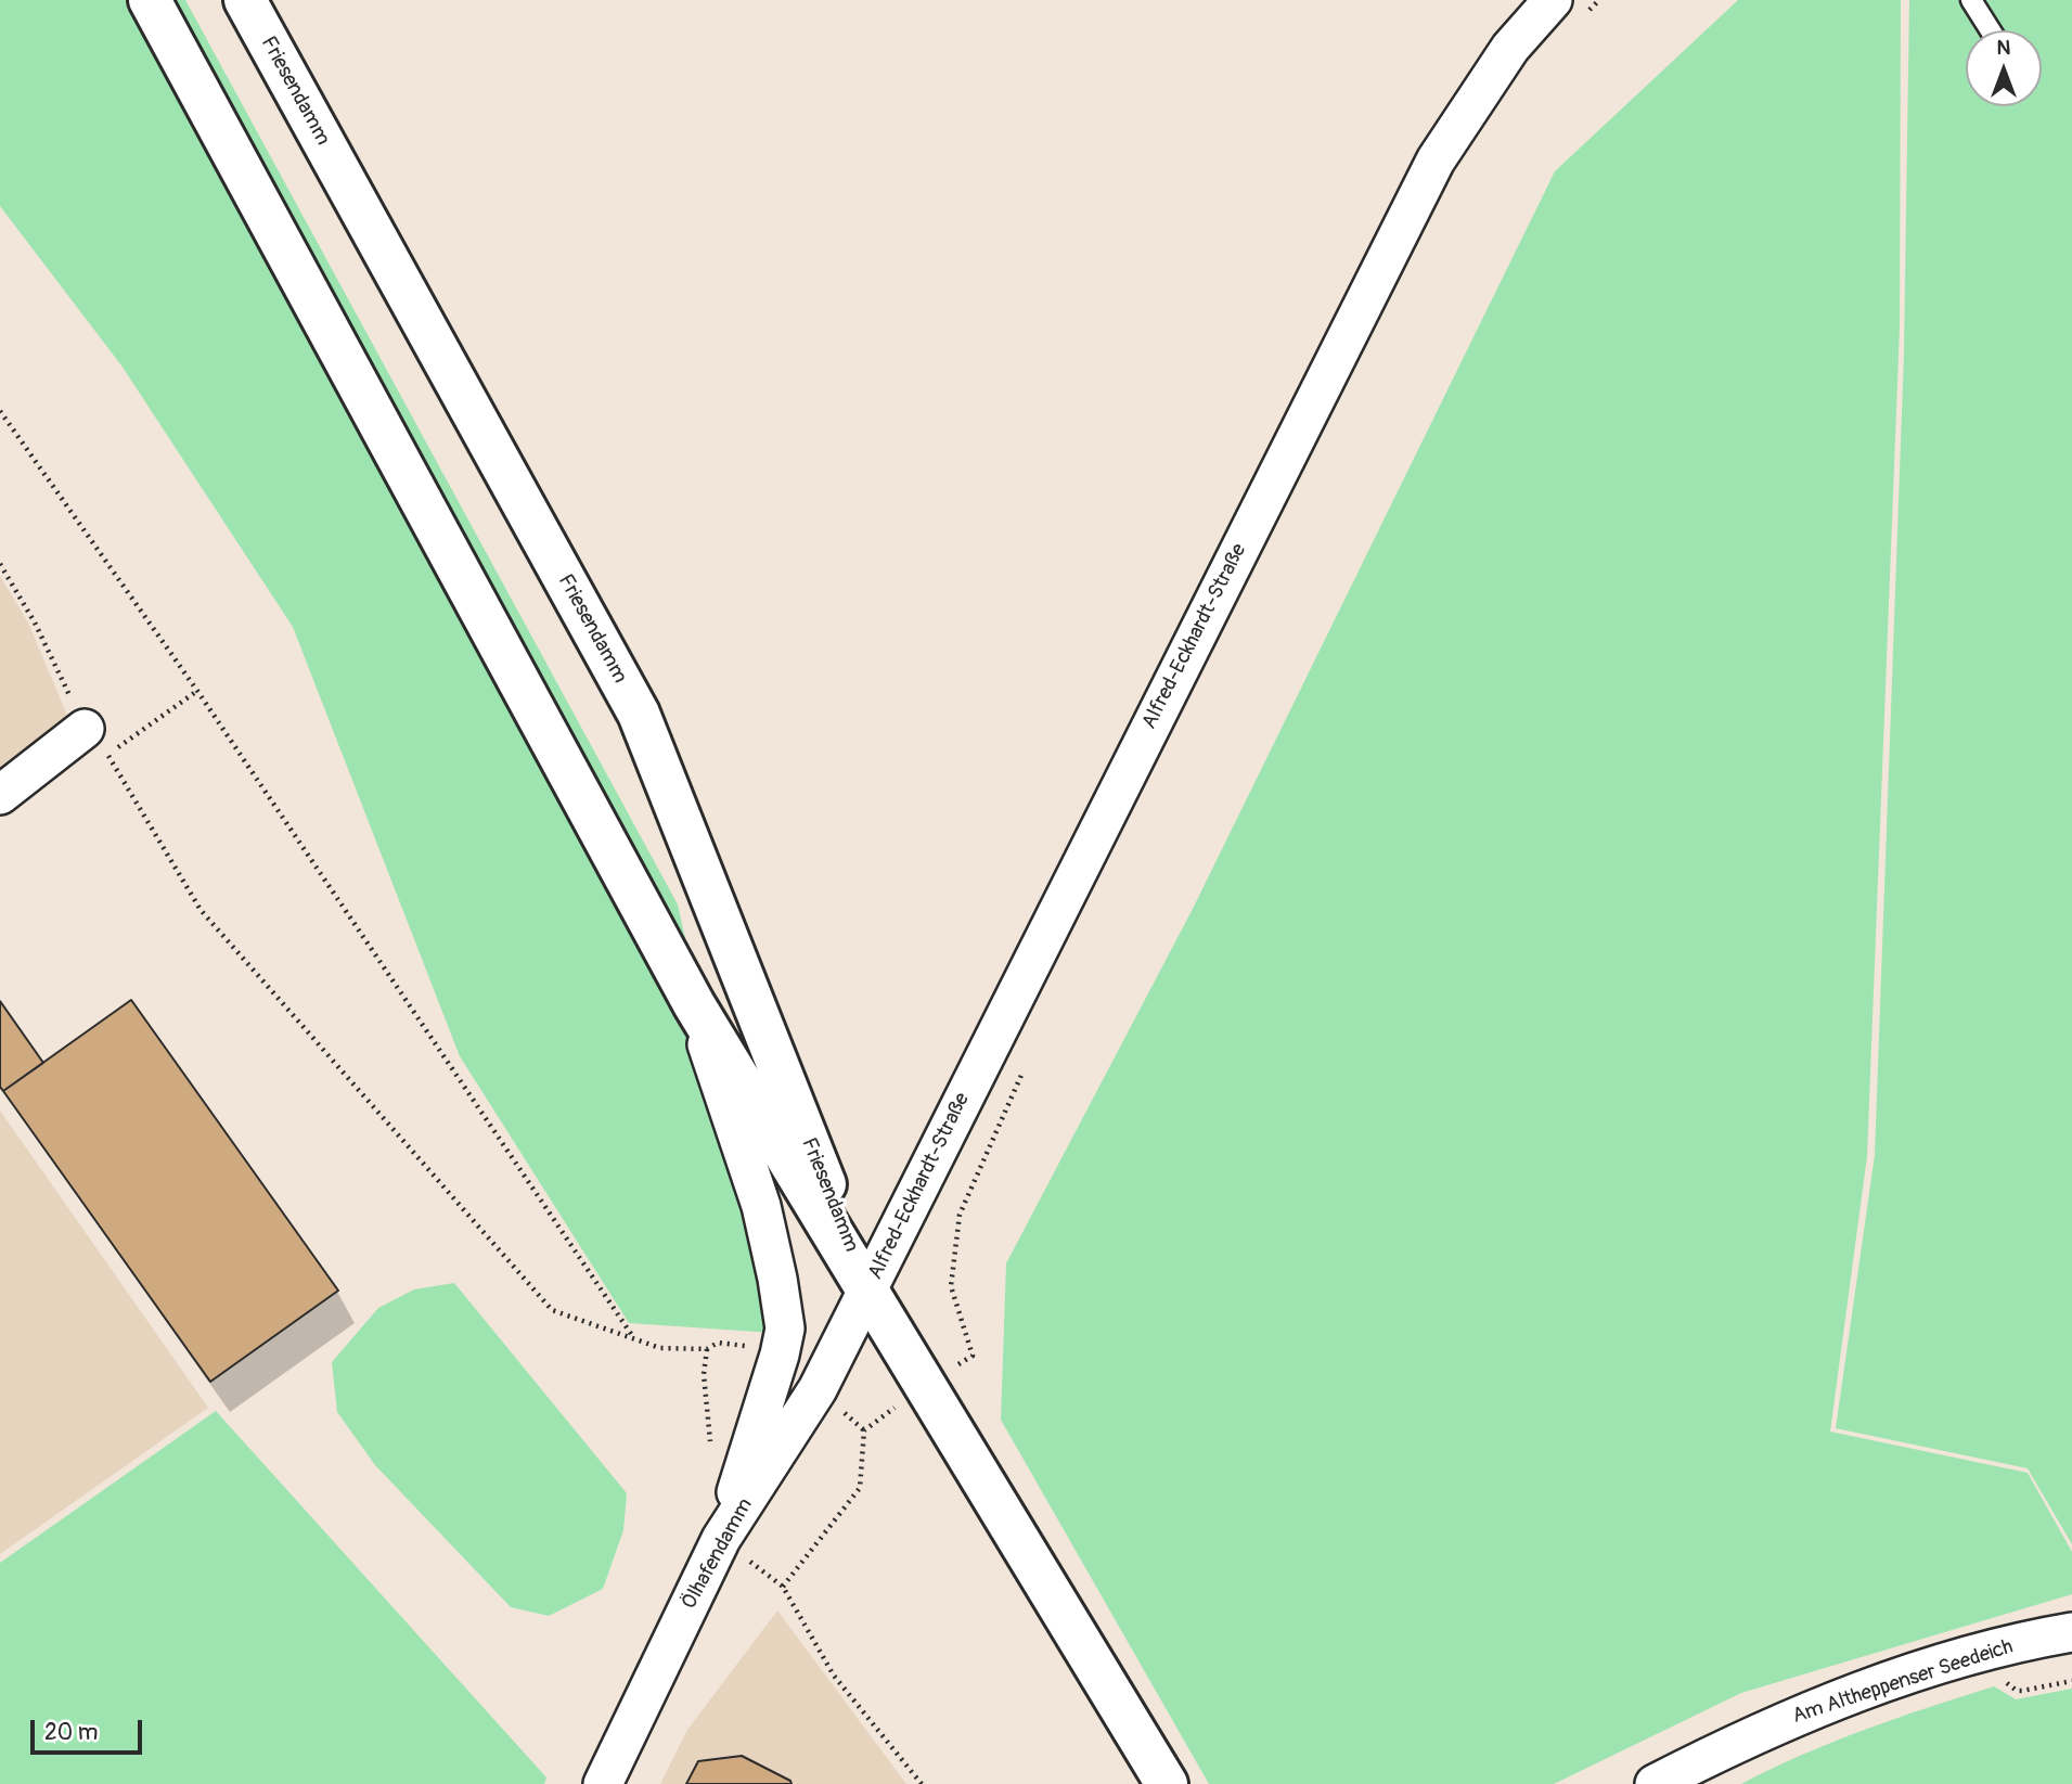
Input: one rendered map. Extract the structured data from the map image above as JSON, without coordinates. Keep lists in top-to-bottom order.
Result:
{
  "streets": {
    "main road": ["Friesendamm"],
    "street": ["Alfred-Eckhardt-Straße", "Ölhafendamm", "Am Altheppenser Seedeich"]
  },
  "crossings": [
    ["Friesendamm", "Alfred-Eckhardt-Straße"],
    ["Friesendamm", "Ölhafendamm"],
    ["Alfred-Eckhardt-Straße", "Ölhafendamm"]
  ],
  "scale_bar": "20 m",
  "north": "top"
}
